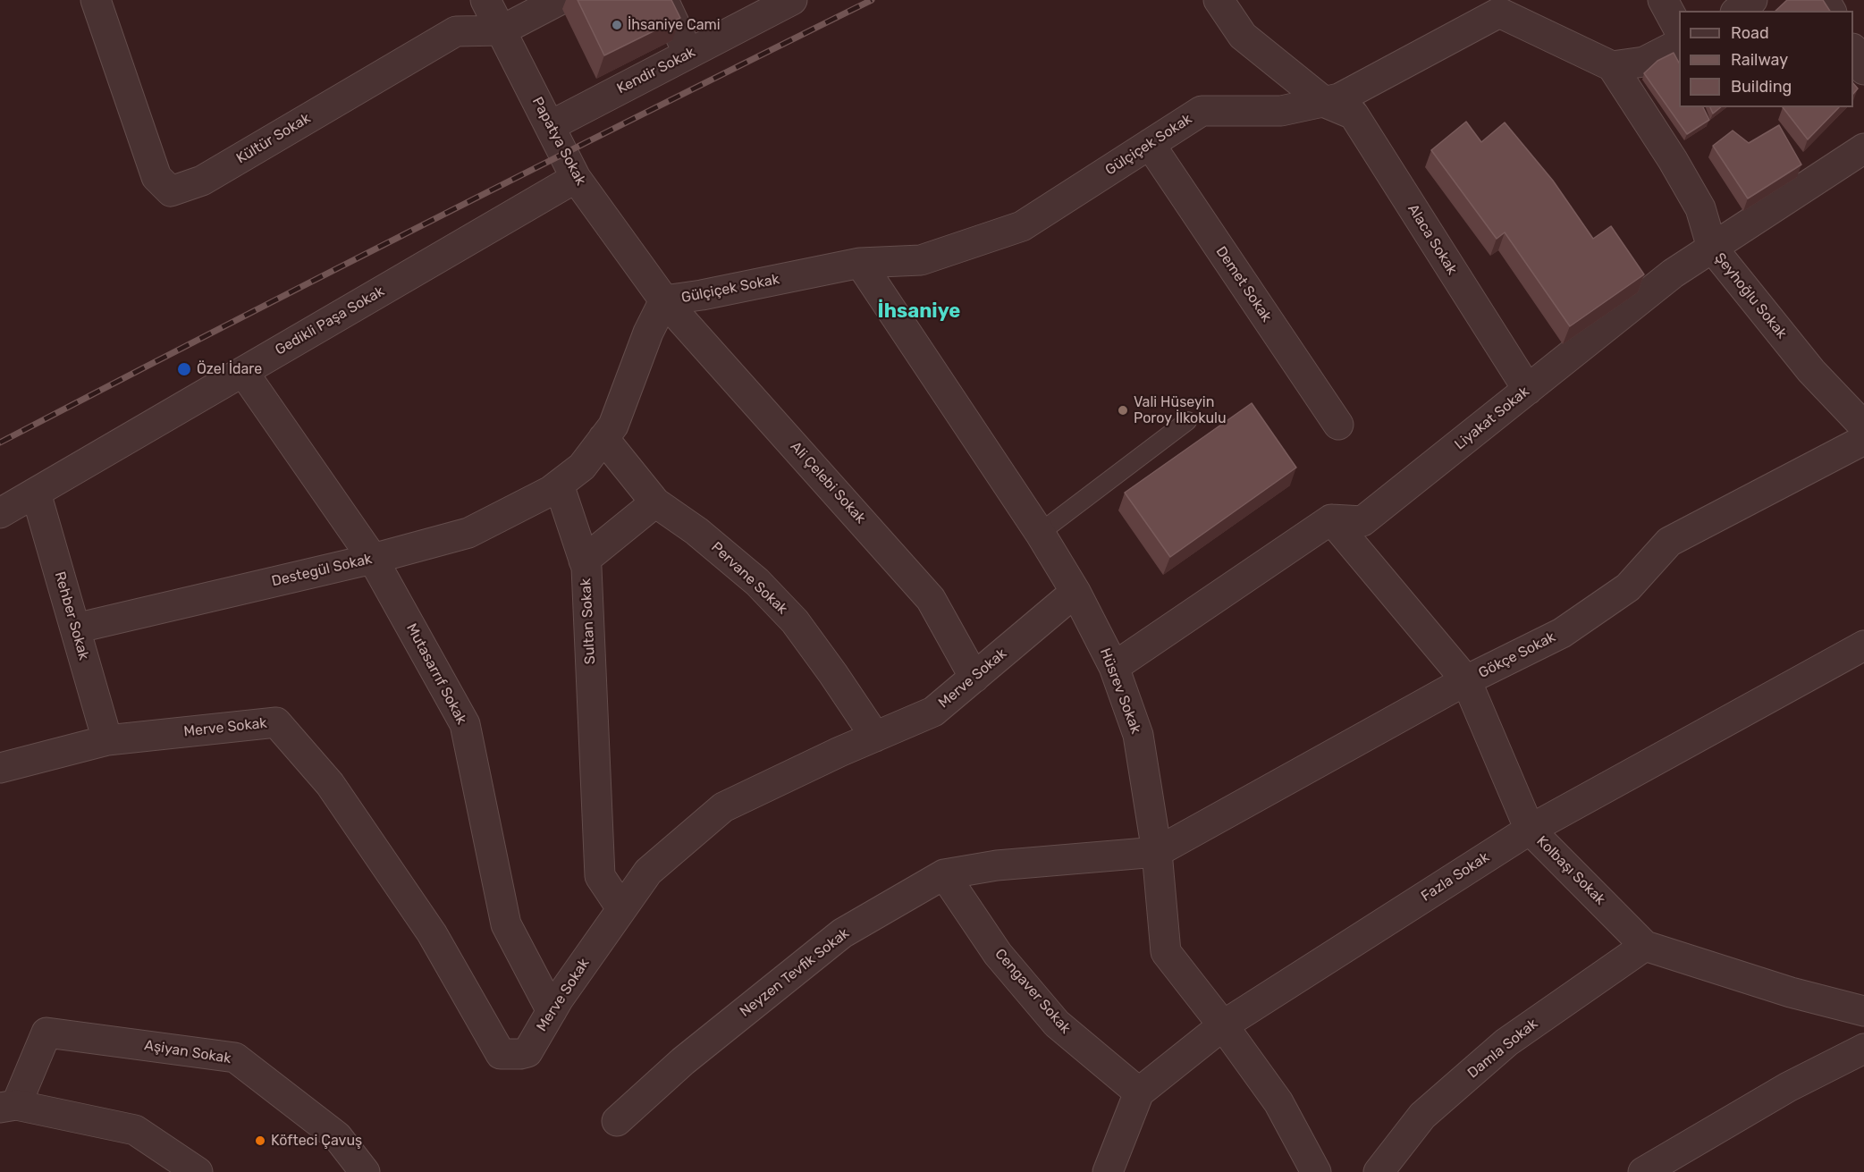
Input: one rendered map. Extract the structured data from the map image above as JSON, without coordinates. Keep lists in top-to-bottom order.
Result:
{
  "streets": {
    "street": [
      "Kendir Sokak",
      "Kültür Sokak",
      "Papatya Sokak",
      "Gülçiçek Sokak",
      "Alaca Sokak",
      "Demet Sokak",
      "Şeyhoğlu Sokak",
      "Gedikli Paşa Sokak",
      "Liyakat Sokak",
      "Ali Çelebi Sokak",
      "Destegül Sokak",
      "Pervane Sokak",
      "Rehber Sokak",
      "Sultan Sokak",
      "Gökçe Sokak",
      "Mutasarrıf Sokak",
      "Merve Sokak",
      "Hüsrev Sokak",
      "Kolbaşı Sokak",
      "Fazla Sokak",
      "Neyzen Tevfik Sokak",
      "Cengaver Sokak",
      "Damla Sokak",
      "Aşiyan Sokak"
    ]
  },
  "crossings": [
    ["Kendir Sokak", "Papatya Sokak"],
    ["Kültür Sokak", "Papatya Sokak"],
    ["Papatya Sokak", "Gülçiçek Sokak"],
    ["Papatya Sokak", "Gedikli Paşa Sokak"],
    ["Papatya Sokak", "Ali Çelebi Sokak"],
    ["Gülçiçek Sokak", "Alaca Sokak"],
    ["Gülçiçek Sokak", "Demet Sokak"],
    ["Gülçiçek Sokak", "Şeyhoğlu Sokak"],
    ["Gülçiçek Sokak", "Ali Çelebi Sokak"],
    ["Gülçiçek Sokak", "Hüsrev Sokak"],
    ["Alaca Sokak", "Liyakat Sokak"],
    ["Şeyhoğlu Sokak", "Liyakat Sokak"],
    ["Gedikli Paşa Sokak", "Rehber Sokak"],
    ["Gedikli Paşa Sokak", "Mutasarrıf Sokak"],
    ["Liyakat Sokak", "Kolbaşı Sokak"],
    ["Ali Çelebi Sokak", "Merve Sokak"],
    ["Destegül Sokak", "Rehber Sokak"],
    ["Destegül Sokak", "Sultan Sokak"],
    ["Destegül Sokak", "Mutasarrıf Sokak"],
    ["Pervane Sokak", "Merve Sokak"],
    ["Rehber Sokak", "Merve Sokak"],
    ["Sultan Sokak", "Merve Sokak"],
    ["Gökçe Sokak", "Hüsrev Sokak"],
    ["Gökçe Sokak", "Kolbaşı Sokak"],
    ["Gökçe Sokak", "Neyzen Tevfik Sokak"],
    ["Mutasarrıf Sokak", "Merve Sokak"],
    ["Merve Sokak", "Hüsrev Sokak"],
    ["Hüsrev Sokak", "Fazla Sokak"],
    ["Hüsrev Sokak", "Neyzen Tevfik Sokak"],
    ["Kolbaşı Sokak", "Fazla Sokak"],
    ["Kolbaşı Sokak", "Damla Sokak"],
    ["Fazla Sokak", "Cengaver Sokak"],
    ["Neyzen Tevfik Sokak", "Cengaver Sokak"]
  ],
  "districts": ["İhsaniye"],
  "places": [
    "İhsaniye Cami",
    "Özel İdare",
    "Vali Hüseyin Poroy İlkokulu",
    "Köfteci Çavuş"
  ],
  "legend": ["Road", "Railway", "Building"]
}
